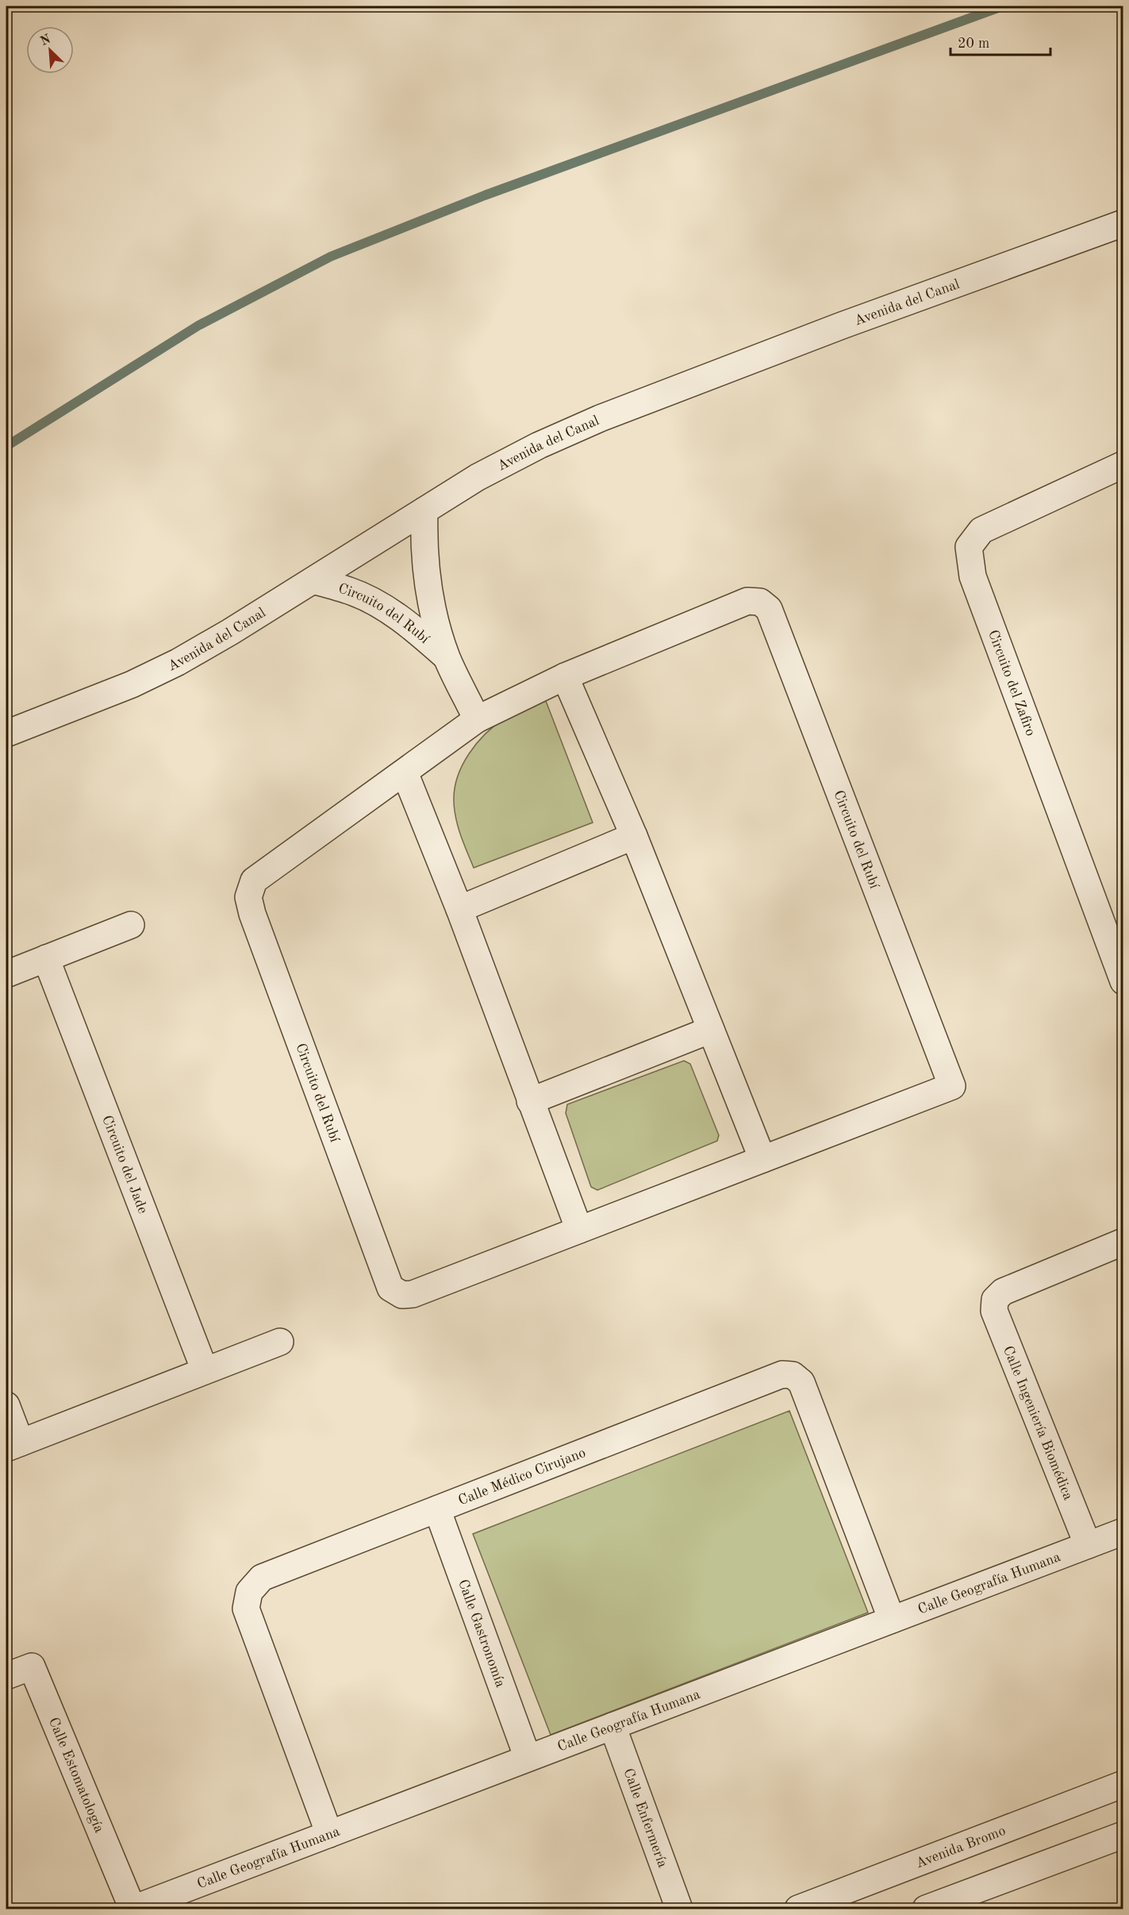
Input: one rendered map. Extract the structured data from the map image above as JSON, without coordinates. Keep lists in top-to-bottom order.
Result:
{
  "streets": {
    "street": [
      "Avenida del Canal",
      "Circuito del Rubí",
      "Circuito del Zafiro",
      "Circuito del Jade",
      "Calle Ingeniería Biomédica",
      "Calle Médico Cirujano",
      "Calle Geografía Humana",
      "Calle Gastronomía",
      "Calle Estomatología",
      "Calle Enfermería",
      "Avenida Bromo"
    ]
  },
  "crossings": [
    ["Avenida del Canal", "Circuito del Rubí"],
    ["Calle Ingeniería Biomédica", "Calle Geografía Humana"],
    ["Calle Médico Cirujano", "Calle Geografía Humana"],
    ["Calle Médico Cirujano", "Calle Gastronomía"],
    ["Calle Geografía Humana", "Calle Gastronomía"],
    ["Calle Geografía Humana", "Calle Estomatología"],
    ["Calle Geografía Humana", "Calle Enfermería"]
  ],
  "scale_bar": "20 m",
  "north": "top left"
}
